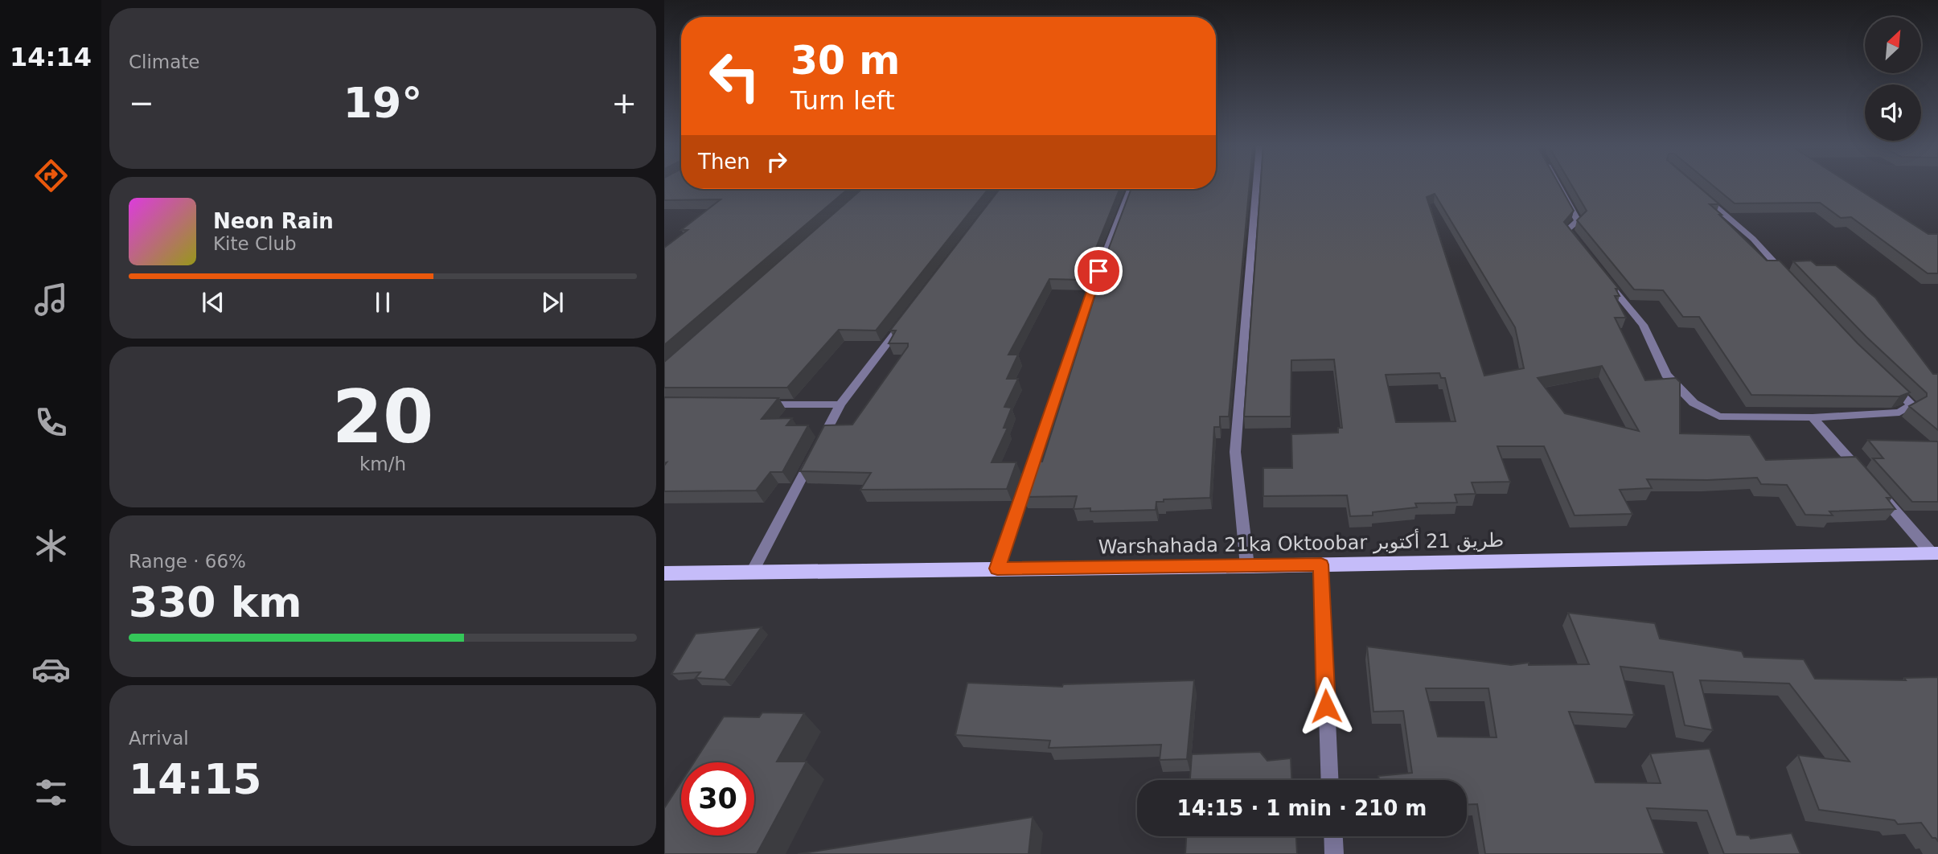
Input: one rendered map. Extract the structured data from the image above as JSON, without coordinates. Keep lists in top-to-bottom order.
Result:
{
  "streets": {
    "main road": ["Warshahada 21ka Oktoobar طريق 21 أكتوبر"]
  },
  "north": "top right",
  "page": {
    "tabs": "14:14",
    "tile": [
      "Climate",
      ["20", "km/h"],
      ["Range · 66%", "330 km"],
      ["Arrival", "14:15"]
    ],
    "turn": ["30 m", "Turn left"],
    "heat": ["−", "19°", "+"],
    "then": "Then",
    "song": ["Neon Rain", "Kite Club"],
    "limit": "30",
    "trip": "14:15 · 1 min · 210 m"
  }
}
